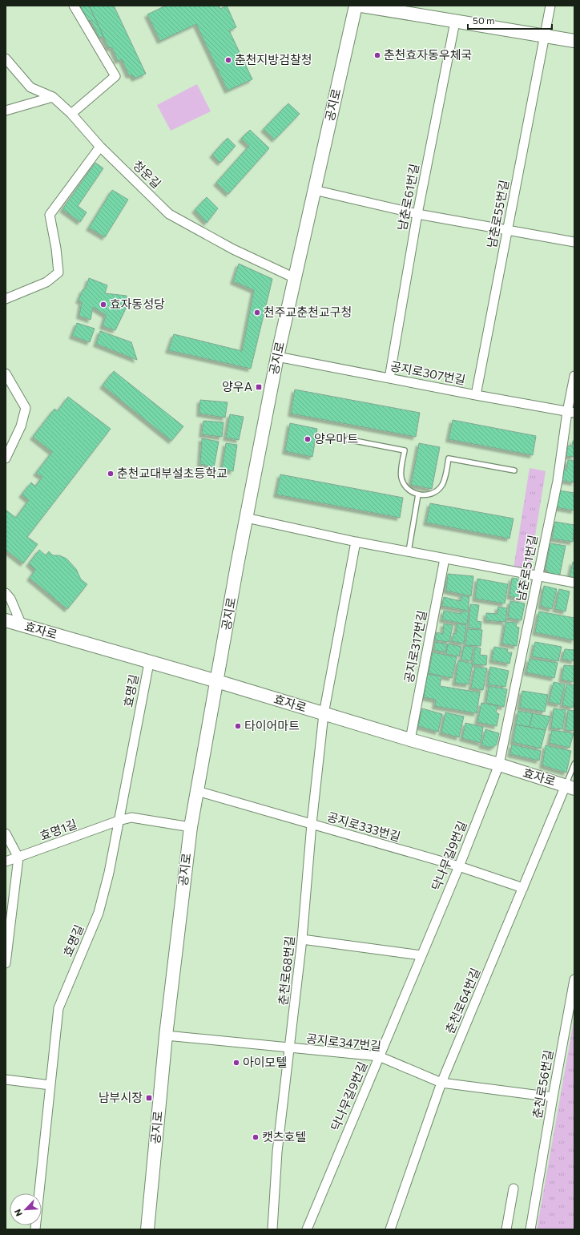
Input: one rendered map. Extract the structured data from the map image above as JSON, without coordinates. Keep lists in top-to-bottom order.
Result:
{
  "streets": {
    "street": [
      "공지로",
      "청운길",
      "남춘로61번길",
      "남춘로55번길",
      "공지로307번길",
      "남춘로51번길",
      "효자로",
      "공지로317번길",
      "효명길",
      "공지로333번길",
      "효명1길",
      "닥나무길9번길",
      "춘천로68번길",
      "춘천로64번길",
      "공지로347번길",
      "춘천로56번길"
    ]
  },
  "crossings": [
    ["공지로", "청운길"],
    ["공지로", "공지로307번길"],
    ["공지로", "효자로"],
    ["공지로", "공지로333번길"],
    ["공지로", "효명1길"],
    ["공지로", "공지로347번길"],
    ["남춘로61번길", "공지로307번길"],
    ["남춘로55번길", "공지로307번길"],
    ["공지로307번길", "남춘로51번길"],
    ["남춘로51번길", "효자로"],
    ["남춘로51번길", "닥나무길9번길"],
    ["효자로", "공지로317번길"],
    ["효자로", "효명길"],
    ["효자로", "닥나무길9번길"],
    ["효자로", "춘천로68번길"],
    ["효자로", "춘천로64번길"],
    ["효명길", "효명1길"],
    ["공지로333번길", "닥나무길9번길"],
    ["공지로333번길", "춘천로68번길"],
    ["공지로333번길", "춘천로64번길"],
    ["닥나무길9번길", "공지로347번길"],
    ["춘천로68번길", "공지로347번길"],
    ["춘천로64번길", "공지로347번길"],
    ["공지로347번길", "춘천로56번길"]
  ],
  "places": {
    "other": [
      "춘천효자동우체국",
      "춘천지방검찰청",
      "효자동성당",
      "천주교춘천교구청",
      "양우마트",
      "춘천교대부설초등학교",
      "타이어마트",
      "아이모텔",
      "캣츠호텔"
    ],
    "transit": ["양우A", "남부시장"]
  },
  "scale_bar": "50 m",
  "north": "bottom left"
}
